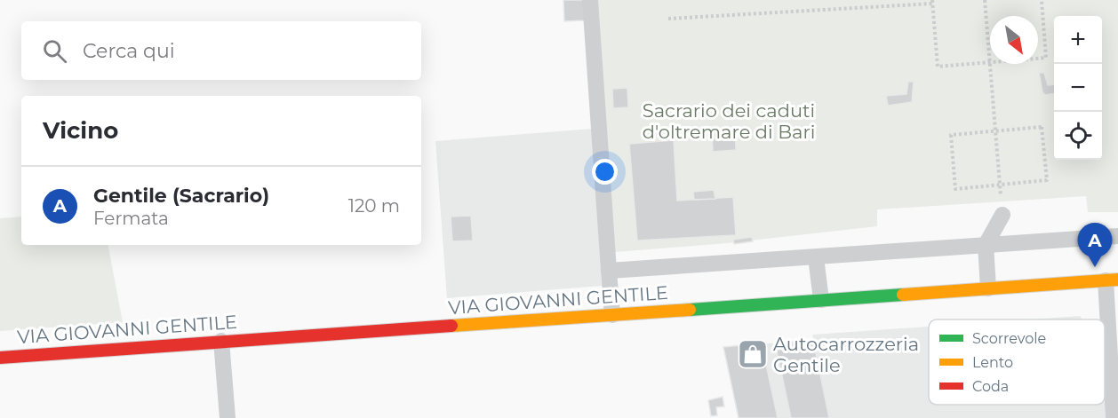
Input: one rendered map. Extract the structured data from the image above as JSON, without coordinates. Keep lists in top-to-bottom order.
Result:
{
  "streets": {
    "main road": ["VIA GIOVANNI GENTILE"]
  },
  "parks": ["Sacrario dei caduti d'oltremare di Bari"],
  "places": {
    "shop": ["Autocarrozzeria Gentile"]
  },
  "legend": ["Scorrevole", "Lento", "Coda"],
  "north": "bottom right",
  "page": {
    "map_buttons": ["+", "−"],
    "search": "Cerca qui",
    "heading": "Vicino",
    "list": [
      {
        "mark": "A",
        "name": "Gentile (Sacrario)",
        "note": "Fermata",
        "value": "120 m"
      }
    ],
    "pins": "A"
  }
}
